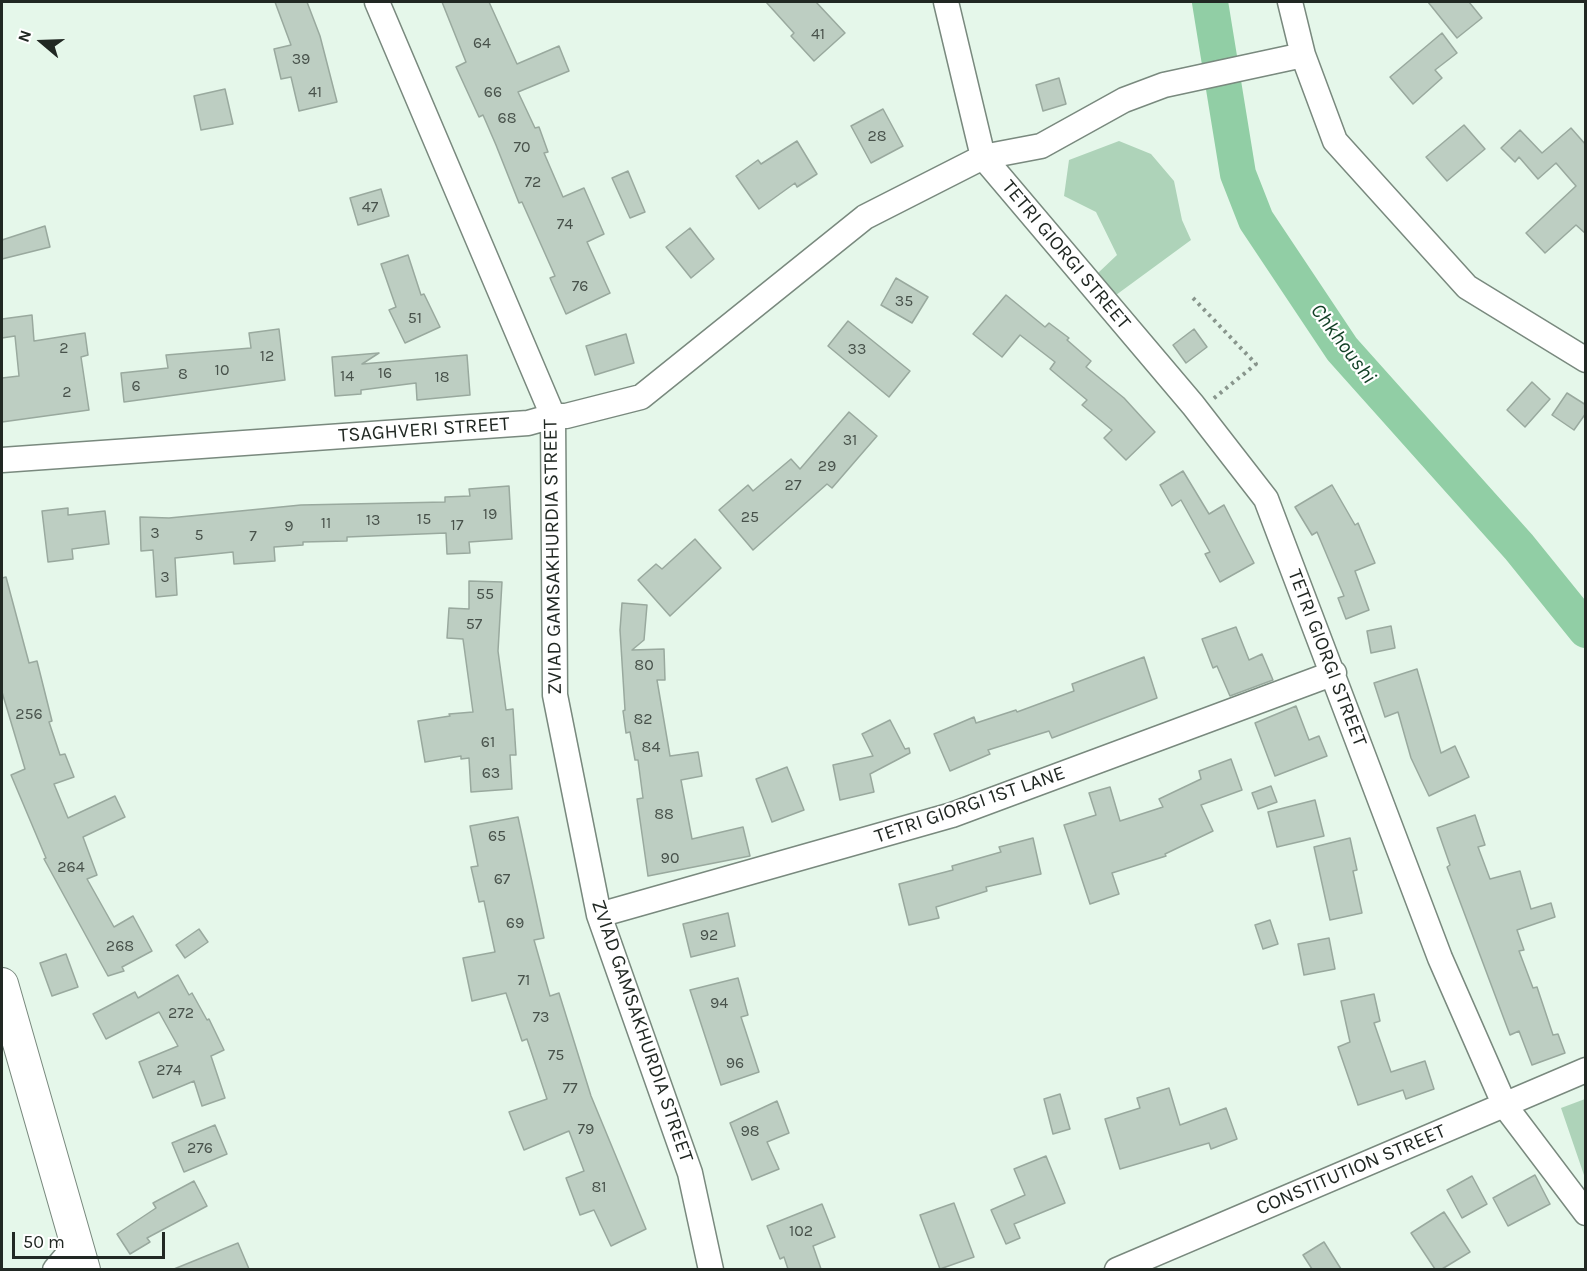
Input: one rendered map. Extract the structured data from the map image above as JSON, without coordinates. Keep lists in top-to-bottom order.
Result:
{
  "streets": {
    "street": [
      "TETRI GIORGI STREET",
      "TSAGHVERI STREET",
      "ZVIAD GAMSAKHURDIA STREET",
      "TETRI GIORGI 1ST LANE",
      "CONSTITUTION STREET"
    ]
  },
  "crossings": [
    ["TETRI GIORGI STREET", "TSAGHVERI STREET"],
    ["TETRI GIORGI STREET", "TETRI GIORGI 1ST LANE"],
    ["TETRI GIORGI STREET", "CONSTITUTION STREET"],
    ["TSAGHVERI STREET", "ZVIAD GAMSAKHURDIA STREET"],
    ["ZVIAD GAMSAKHURDIA STREET", "TETRI GIORGI 1ST LANE"]
  ],
  "water": ["Chkhoushi"],
  "house_numbers": [
    "41",
    "64",
    "39",
    "41",
    "66",
    "68",
    "28",
    "70",
    "72",
    "47",
    "74",
    "76",
    "35",
    "51",
    "2",
    "33",
    "12",
    "10",
    "16",
    "8",
    "14",
    "18",
    "6",
    "2",
    "31",
    "29",
    "27",
    "19",
    "25",
    "15",
    "13",
    "11",
    "17",
    "9",
    "3",
    "5",
    "7",
    "3",
    "55",
    "57",
    "80",
    "256",
    "82",
    "61",
    "84",
    "63",
    "88",
    "65",
    "90",
    "264",
    "67",
    "69",
    "92",
    "268",
    "71",
    "94",
    "272",
    "73",
    "75",
    "96",
    "274",
    "77",
    "79",
    "98",
    "276",
    "81",
    "102"
  ],
  "scale_bar": "50 m",
  "north": "left"
}
